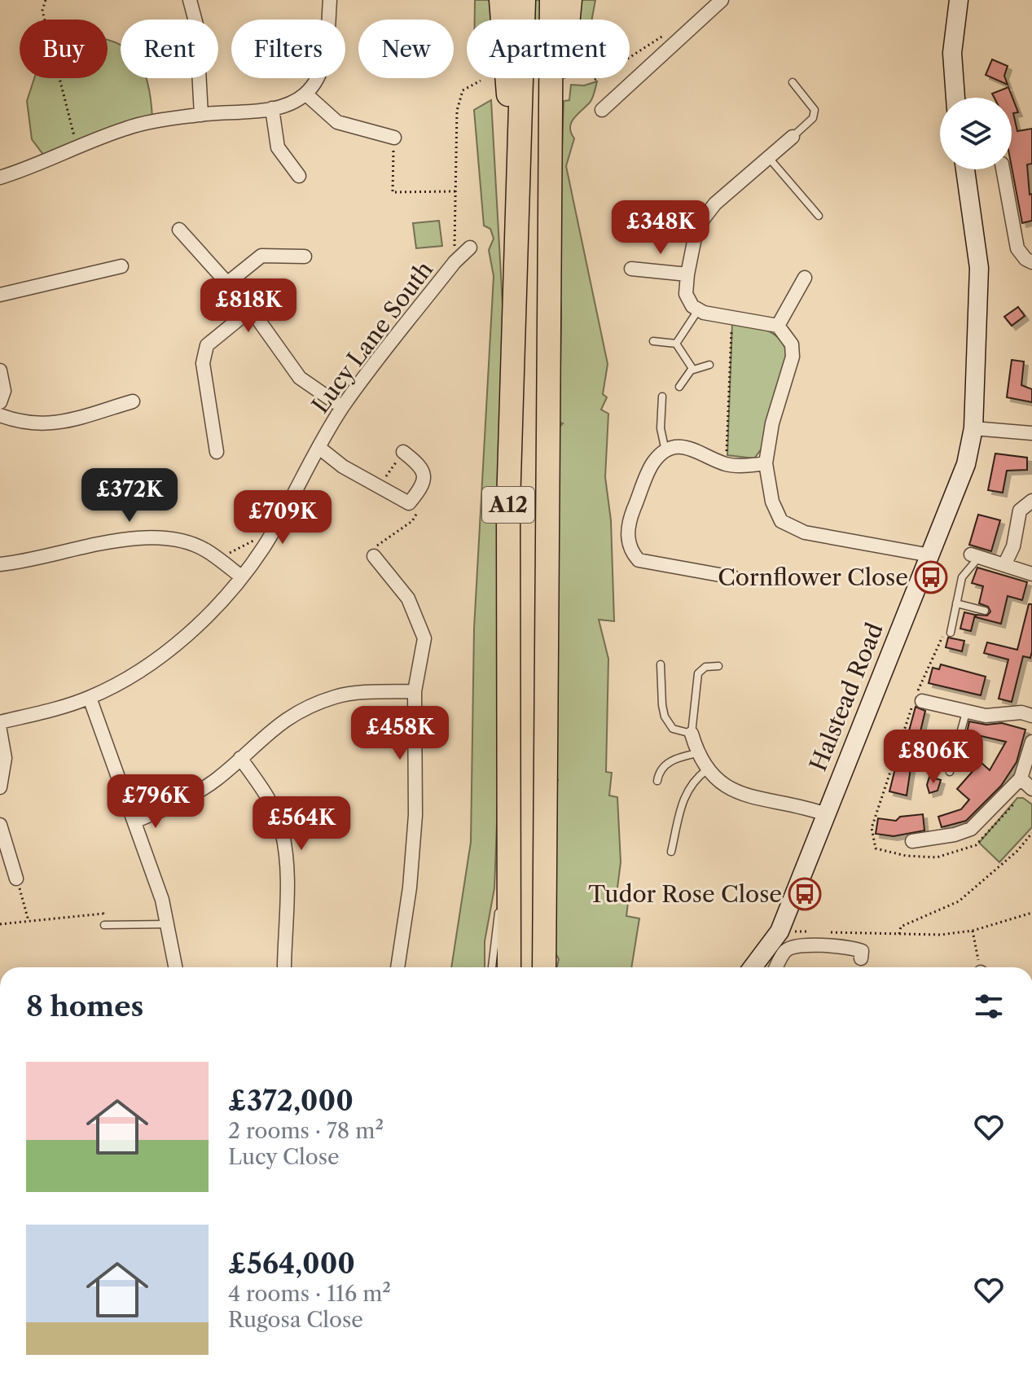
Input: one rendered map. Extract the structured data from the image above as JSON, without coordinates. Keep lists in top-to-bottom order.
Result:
{
  "streets": {
    "highway": ["A12"],
    "street": ["Lucy Lane South", "Halstead Road"]
  },
  "places": {
    "bus stop": ["Cornflower Close", "Tudor Rose Close"]
  },
  "page": {
    "chip": [
      "Buy",
      "Rent",
      "Filters",
      "New",
      "Apartment"
    ],
    "price": [
      "£348K",
      "£818K",
      "£372K",
      "£709K",
      "£458K",
      "£806K",
      "£796K",
      "£564K"
    ],
    "heading": "8 homes",
    "list": [
      {
        "name": "£372,000",
        "note": "2 rooms · 78 m² · Lucy Close"
      },
      {
        "name": "£564,000",
        "note": "4 rooms · 116 m² · Rugosa Close"
      }
    ]
  }
}
